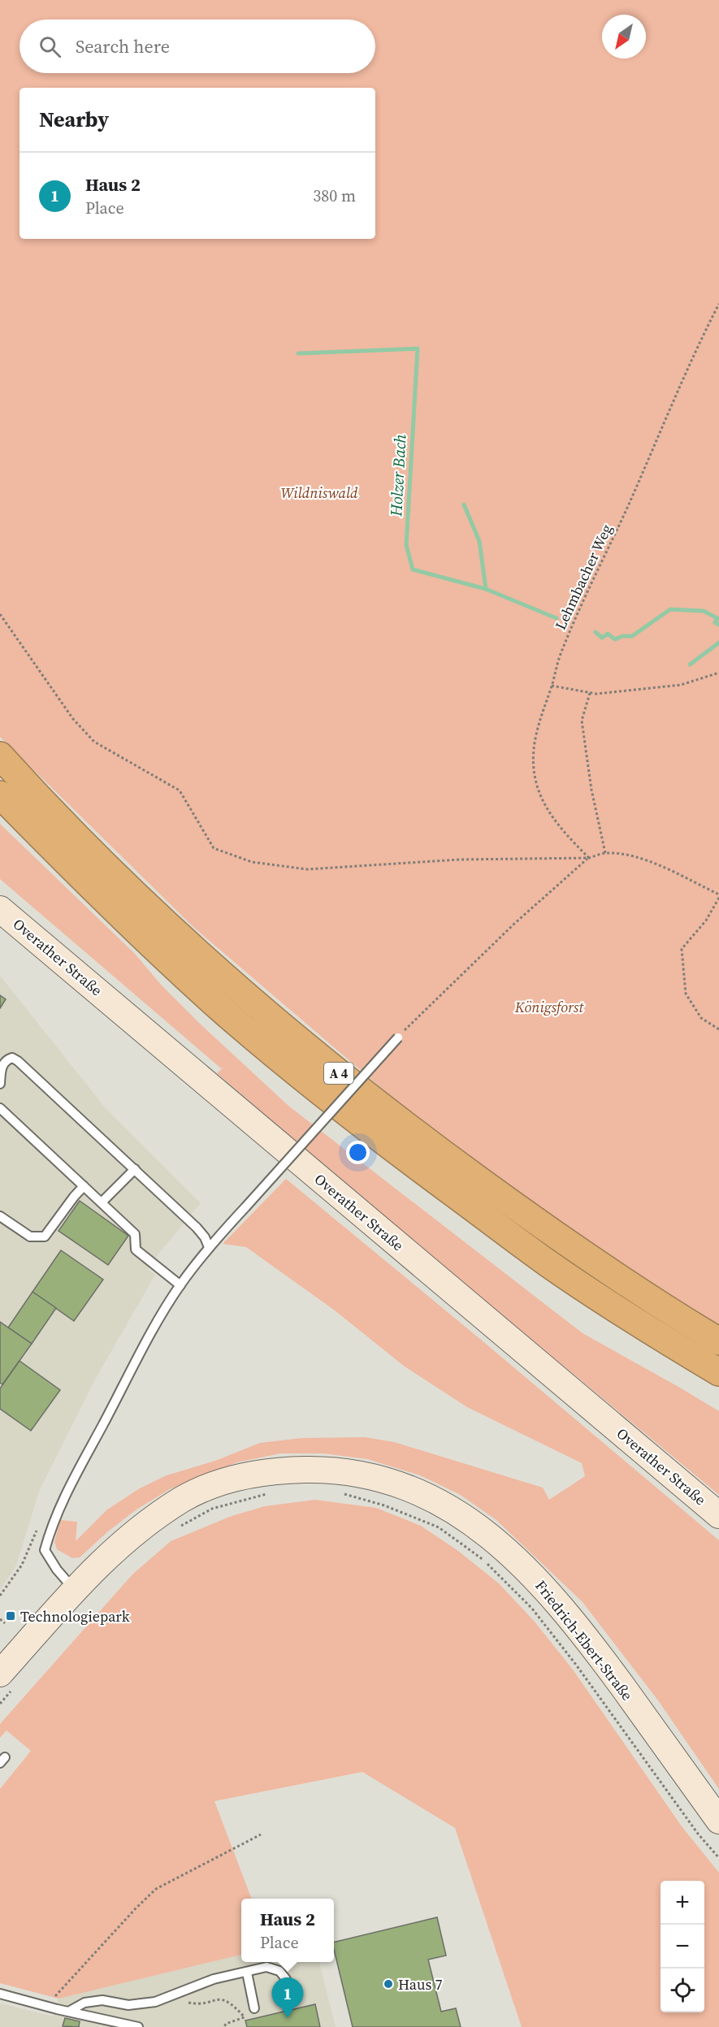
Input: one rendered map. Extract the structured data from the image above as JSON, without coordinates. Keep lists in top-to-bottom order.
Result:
{
  "streets": {
    "highway": ["A 4"],
    "main road": ["Overather Straße", "Friedrich-Ebert-Straße"],
    "path": ["Lehmbacher Weg"]
  },
  "water": ["Holzer Bach"],
  "parks": ["Wildniswald", "Königsforst"],
  "places": {
    "transit": ["Technologiepark"],
    "other": ["Haus 7"]
  },
  "north": "bottom left",
  "page": {
    "search": "Search here",
    "heading": "Nearby",
    "list": [
      {
        "mark": "1",
        "name": "Haus 2",
        "note": "Place",
        "value": "380 m"
      }
    ],
    "map_buttons": ["+", "−"],
    "popup": ["Haus 2", "Place"],
    "pins": "1"
  }
}
